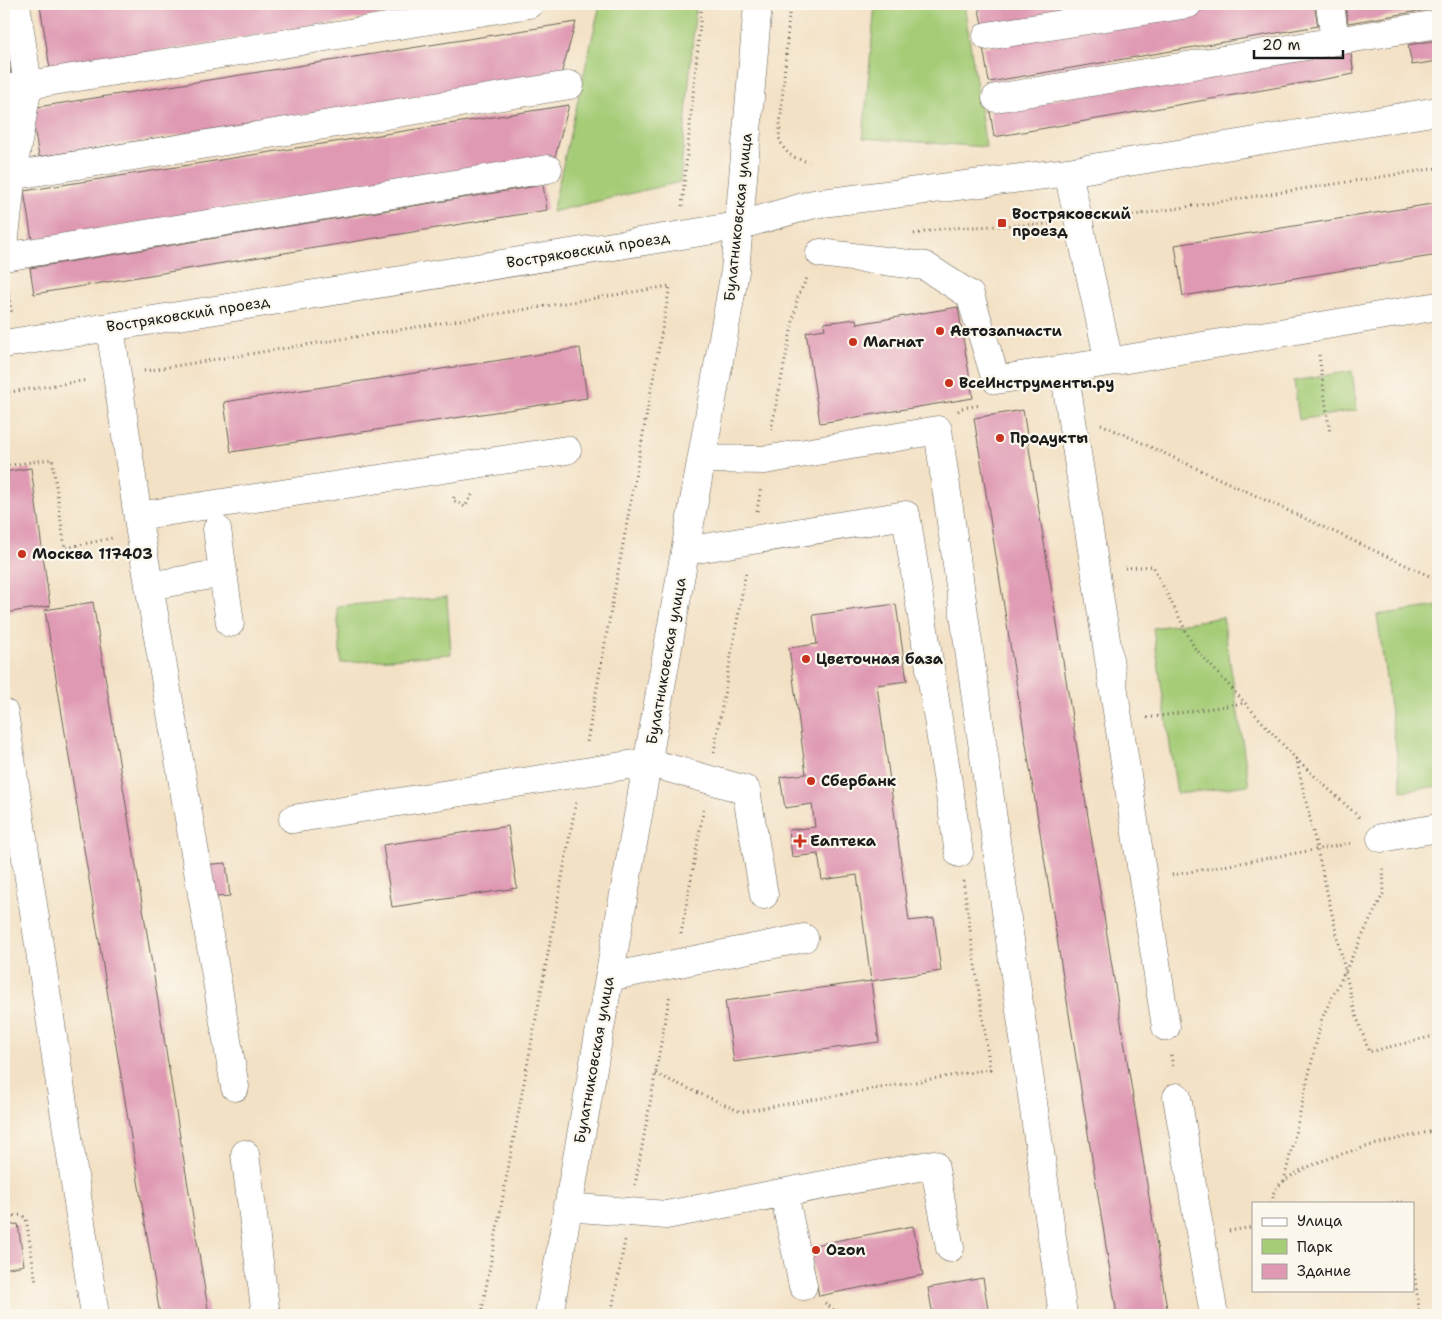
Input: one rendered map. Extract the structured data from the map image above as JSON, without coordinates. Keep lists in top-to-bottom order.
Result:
{
  "streets": {
    "street": ["Булатниковская улица", "Востряковский проезд"]
  },
  "crossings": [
    ["Булатниковская улица", "Востряковский проезд"]
  ],
  "places": {
    "transit": ["Востряковский проезд"],
    "other": [
      "Автозапчасти",
      "Магнат",
      "ВсеИнструменты.ру",
      "Продукты",
      "Москва 117403",
      "Цветочная база",
      "Сбербанк",
      "Ozon"
    ],
    "health": ["Еаптека"]
  },
  "legend": ["Улица", "Парк", "Здание"],
  "scale_bar": "20 m"
}
